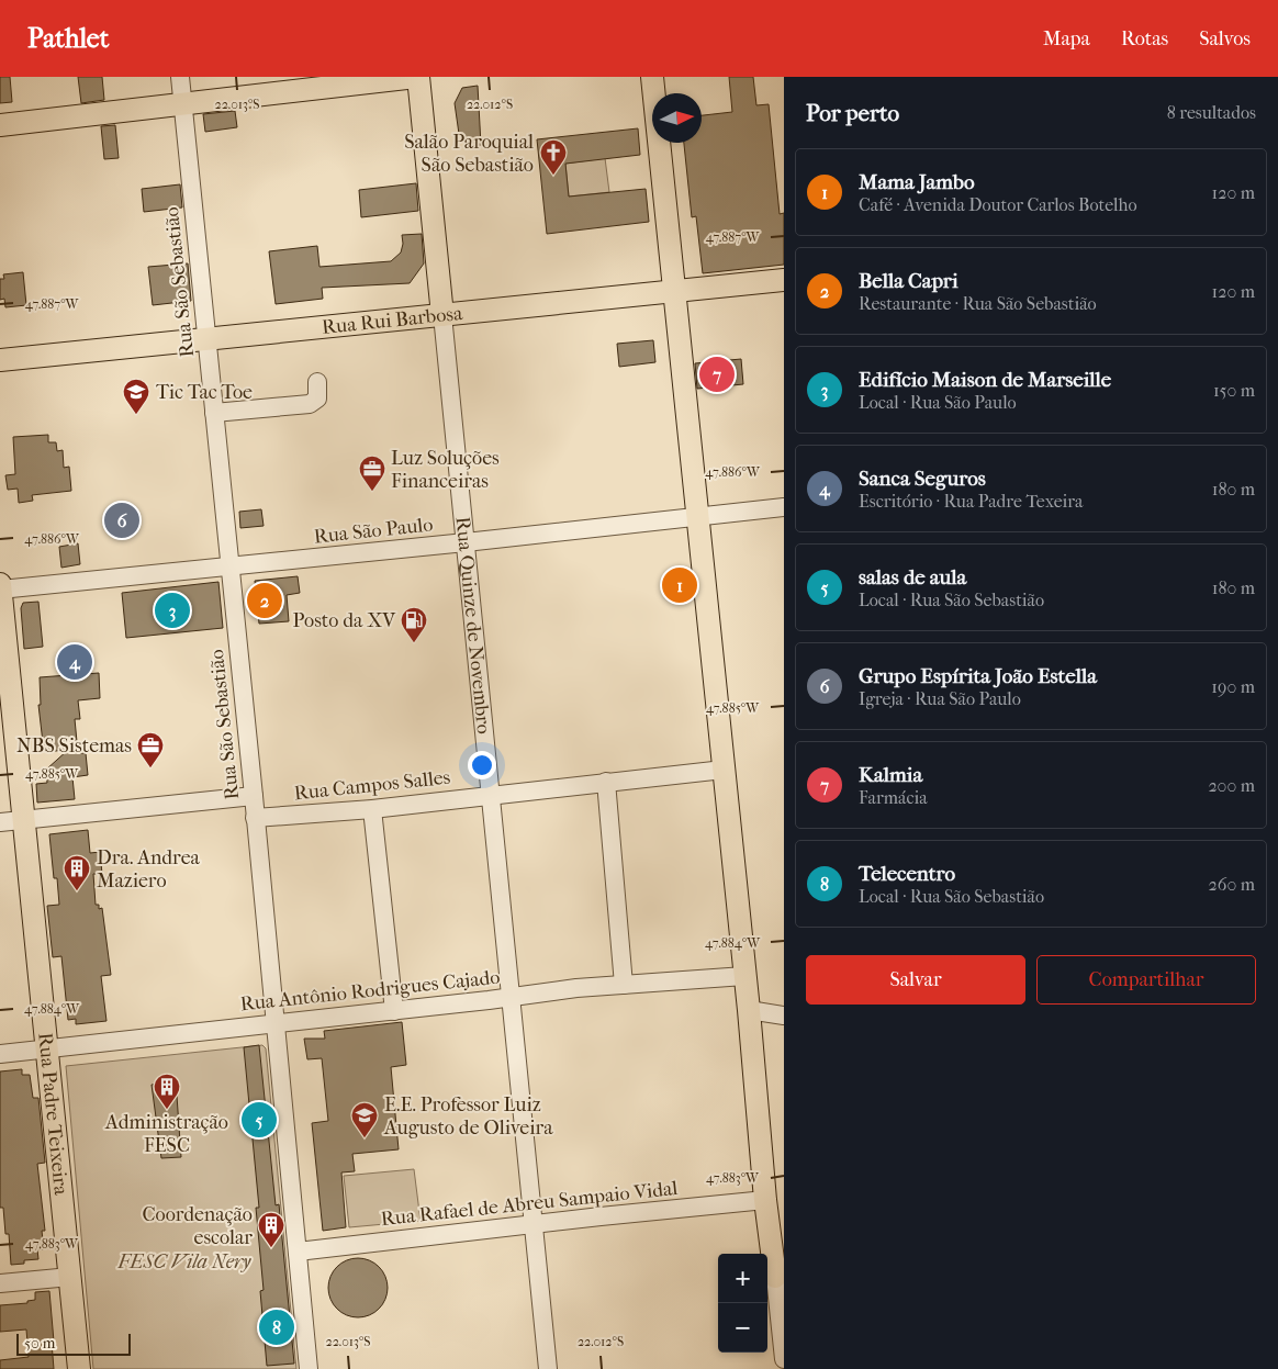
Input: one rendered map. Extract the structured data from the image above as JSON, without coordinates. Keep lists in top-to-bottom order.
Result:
{
  "streets": {
    "main road": ["Rua Rui Barbosa", "Rua Quinze de Novembro", "Rua Padre Teixeira"],
    "street": [
      "Rua São Sebastião",
      "Rua São Paulo",
      "Rua Campos Salles",
      "Rua Antônio Rodrigues Cajado",
      "Rua Rafael de Abreu Sampaio Vidal"
    ]
  },
  "crossings": [
    ["Rua São Sebastião", "Rua Rui Barbosa"],
    ["Rua São Sebastião", "Rua São Paulo"],
    ["Rua São Sebastião", "Rua Campos Salles"],
    ["Rua São Sebastião", "Rua Antônio Rodrigues Cajado"],
    ["Rua São Sebastião", "Rua Rafael de Abreu Sampaio Vidal"],
    ["Rua Rui Barbosa", "Rua Quinze de Novembro"],
    ["Rua São Paulo", "Rua Quinze de Novembro"],
    ["Rua São Paulo", "Rua Padre Teixeira"],
    ["Rua Quinze de Novembro", "Rua Campos Salles"],
    ["Rua Quinze de Novembro", "Rua Antônio Rodrigues Cajado"],
    ["Rua Quinze de Novembro", "Rua Rafael de Abreu Sampaio Vidal"],
    ["Rua Antônio Rodrigues Cajado", "Rua Padre Teixeira"]
  ],
  "parks": ["FESC Vila Nery"],
  "places": {
    "church": ["Salão Paroquial São Sebastião"],
    "school or university": ["Tic Tac Toe", "E.E. Professor Luiz Augusto de Oliveira"],
    "office": ["Luz Soluções Financeiras", "NBS Sistemas"],
    "fuel station": ["Posto da XV"],
    "building": ["Dra. Andrea Maziero", "Administração FESC", "Coordenação escolar"]
  },
  "scale_bar": "50 m",
  "north": "right",
  "page": {
    "header": "Pathlet",
    "nav": ["Mapa", "Rotas", "Salvos"],
    "heading": ["Por perto", "8 resultados"],
    "list": [
      {
        "mark": "1",
        "name": "Mama Jambo",
        "note": "Café · Avenida Doutor Carlos Botelho",
        "value": "120 m"
      },
      {
        "mark": "2",
        "name": "Bella Capri",
        "note": "Restaurante · Rua São Sebastião",
        "value": "120 m"
      },
      {
        "mark": "3",
        "name": "Edifício Maison de Marseille",
        "note": "Local · Rua São Paulo",
        "value": "150 m"
      },
      {
        "mark": "4",
        "name": "Sanca Seguros",
        "note": "Escritório · Rua Padre Texeira",
        "value": "180 m"
      },
      {
        "mark": "5",
        "name": "salas de aula",
        "note": "Local · Rua São Sebastião",
        "value": "180 m"
      },
      {
        "mark": "6",
        "name": "Grupo Espírita João Estella",
        "note": "Igreja · Rua São Paulo",
        "value": "190 m"
      },
      {
        "mark": "7",
        "name": "Kalmia",
        "note": "Farmácia",
        "value": "200 m"
      },
      {
        "mark": "8",
        "name": "Telecentro",
        "note": "Local · Rua São Sebastião",
        "value": "260 m"
      }
    ],
    "pins": [
      "7",
      "6",
      "1",
      "2",
      "3",
      "4",
      "5",
      "8"
    ],
    "buttons": ["Salvar", "Compartilhar"],
    "map_buttons": ["+", "−"],
    "scale": "50 m"
  },
  "coordinates": [
    "22.013°S",
    "22.012°S",
    "47.887°W",
    "47.886°W",
    "47.885°W",
    "47.884°W",
    "47.883°W"
  ]
}
